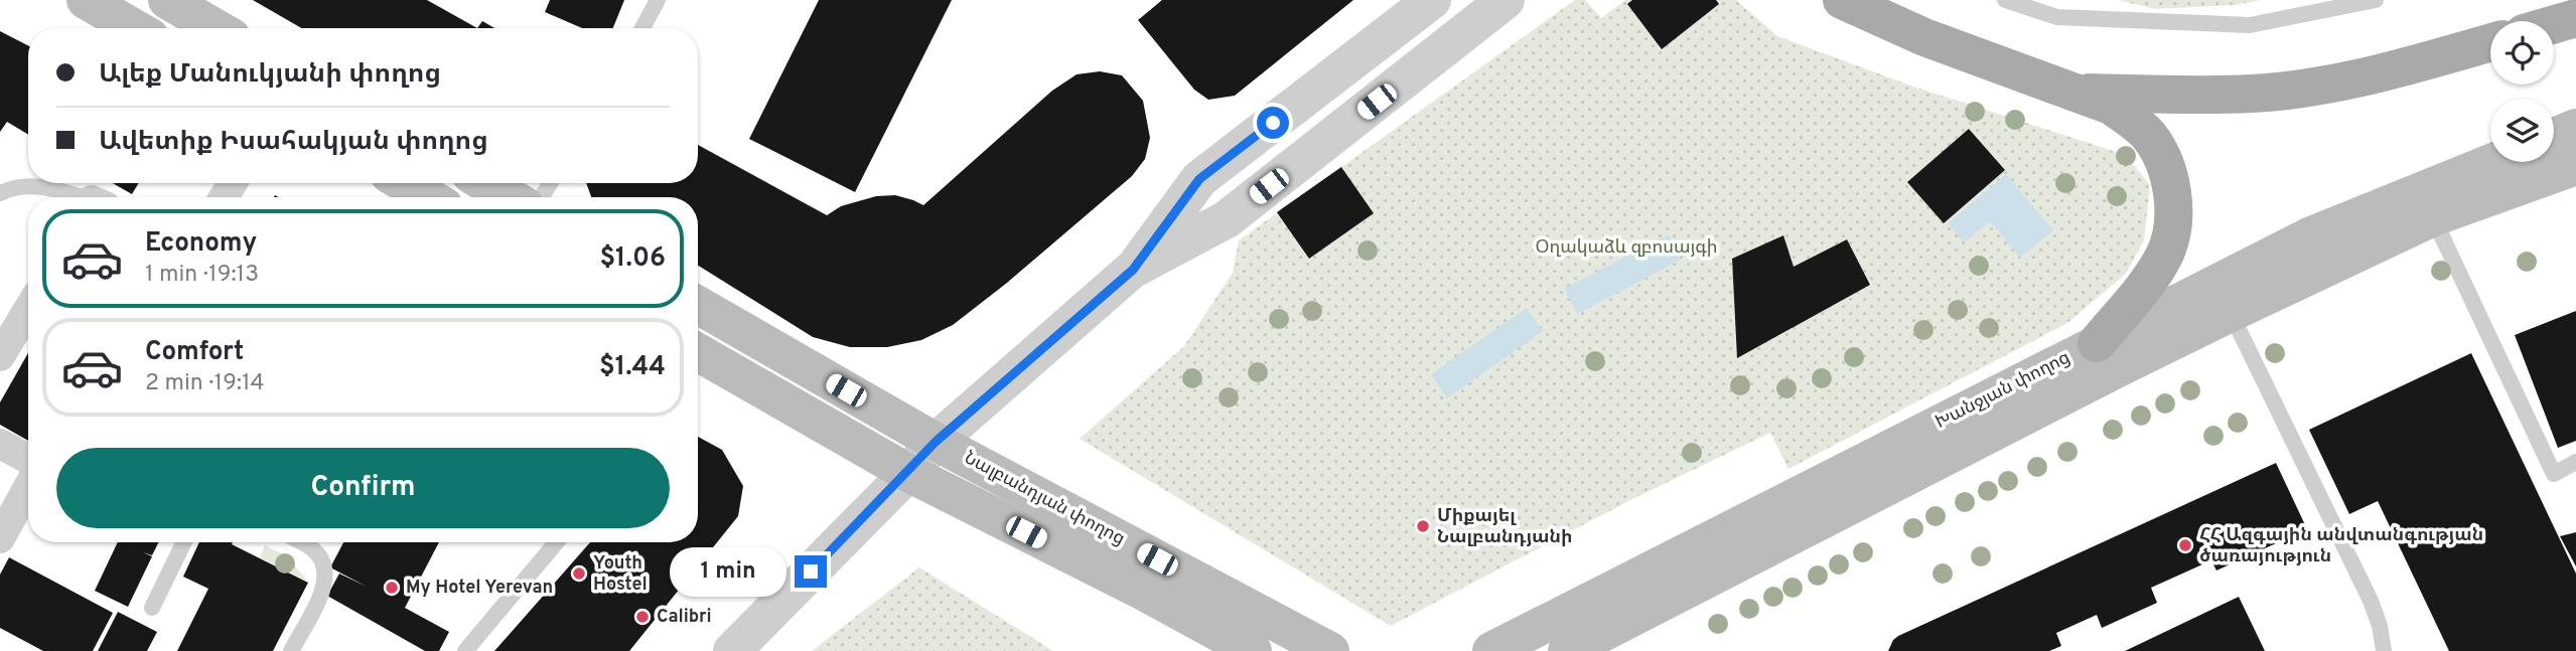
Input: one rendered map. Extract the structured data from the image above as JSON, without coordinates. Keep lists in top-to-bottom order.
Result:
{
  "streets": {
    "main road": ["Խանջյան փողոց", "Նալբանդյան փողոց"]
  },
  "parks": ["Օղակաձև զբոսայգի"],
  "places": [
    "Միքայել Նալբանդյանի",
    "ՀՀ Ազգային անվտանգության ծառայություն",
    "Youth Hostel",
    "My Hotel Yerevan",
    "Calibri"
  ],
  "page": {
    "banner": ["Ալեք Մանուկյանի փողոց", "Ավետիք Իսահակյան փողոց"],
    "list": [
      {
        "name": "Economy",
        "note": "1 min · 19:13",
        "value": "$1.06"
      },
      {
        "name": "Comfort",
        "note": "2 min · 19:14",
        "value": "$1.44"
      }
    ],
    "buttons": "Confirm",
    "bubble": "1 min"
  }
}
